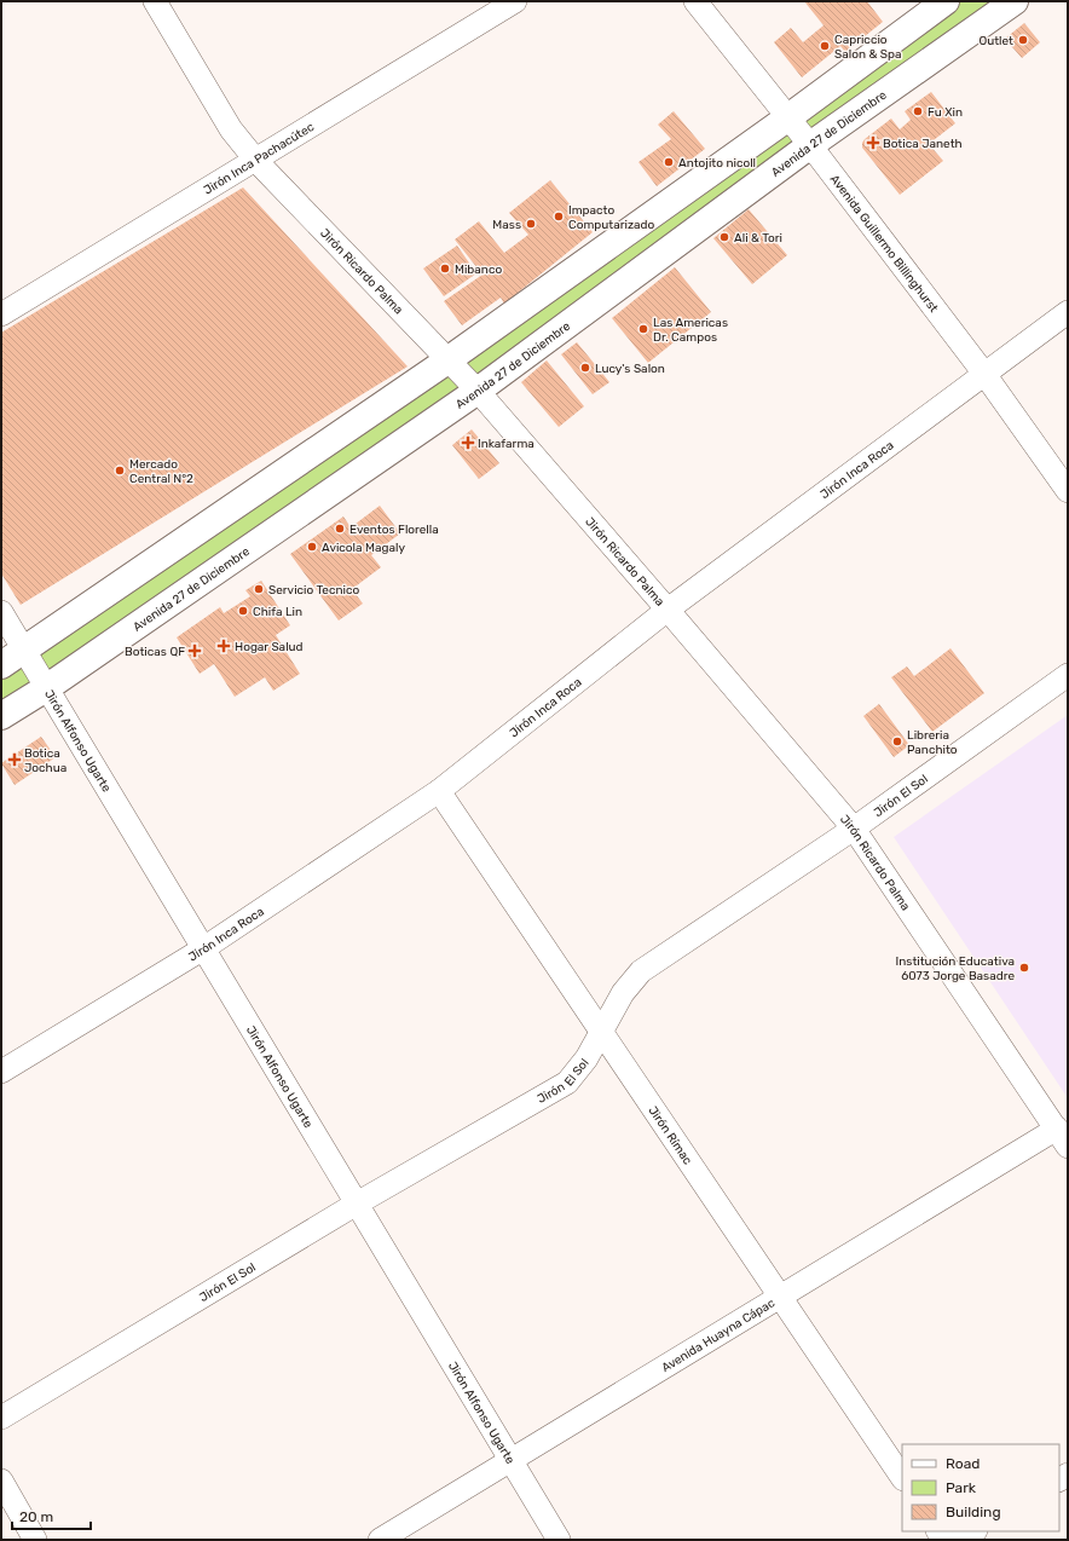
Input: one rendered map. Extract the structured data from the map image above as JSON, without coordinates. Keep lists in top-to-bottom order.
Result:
{
  "streets": {
    "street": [
      "Avenida 27 de Diciembre",
      "Jirón Inca Pachacútec",
      "Avenida Guillermo Billinghurst",
      "Jirón Ricardo Palma",
      "Jirón Inca Roca",
      "Jirón Alfonso Ugarte",
      "Jirón El Sol",
      "Jirón Rímac",
      "Avenida Huayna Cápac"
    ]
  },
  "crossings": [
    ["Avenida 27 de Diciembre", "Avenida Guillermo Billinghurst"],
    ["Avenida 27 de Diciembre", "Jirón Ricardo Palma"],
    ["Avenida 27 de Diciembre", "Jirón Alfonso Ugarte"],
    ["Jirón Inca Pachacútec", "Jirón Ricardo Palma"],
    ["Avenida Guillermo Billinghurst", "Jirón Inca Roca"],
    ["Jirón Ricardo Palma", "Jirón Inca Roca"],
    ["Jirón Ricardo Palma", "Jirón El Sol"],
    ["Jirón Ricardo Palma", "Avenida Huayna Cápac"],
    ["Jirón Inca Roca", "Jirón Alfonso Ugarte"],
    ["Jirón Inca Roca", "Jirón Rímac"],
    ["Jirón Alfonso Ugarte", "Jirón El Sol"],
    ["Jirón Alfonso Ugarte", "Avenida Huayna Cápac"],
    ["Jirón El Sol", "Jirón Rímac"],
    ["Jirón Rímac", "Avenida Huayna Cápac"]
  ],
  "places": {
    "other": [
      "Outlet",
      "Capriccio Salon & Spa",
      "Fu Xin",
      "Antojito nicoll",
      "Impacto Computarizado",
      "Mass",
      "Ali & Tori",
      "Mibanco",
      "Las Americas Dr. Campos",
      "Lucy's Salon",
      "Mercado Central N°2",
      "Eventos Florella",
      "Avicola Magaly",
      "Servicio Tecnico",
      "Chifa Lin",
      "Libreria Panchito",
      "Institución Educativa 6073 Jorge Basadre"
    ],
    "health": [
      "Botica Janeth",
      "Inkafarma",
      "Hogar Salud",
      "Boticas QF",
      "Botica Jochua"
    ]
  },
  "legend": ["Road", "Park", "Building"],
  "scale_bar": "20 m"
}
